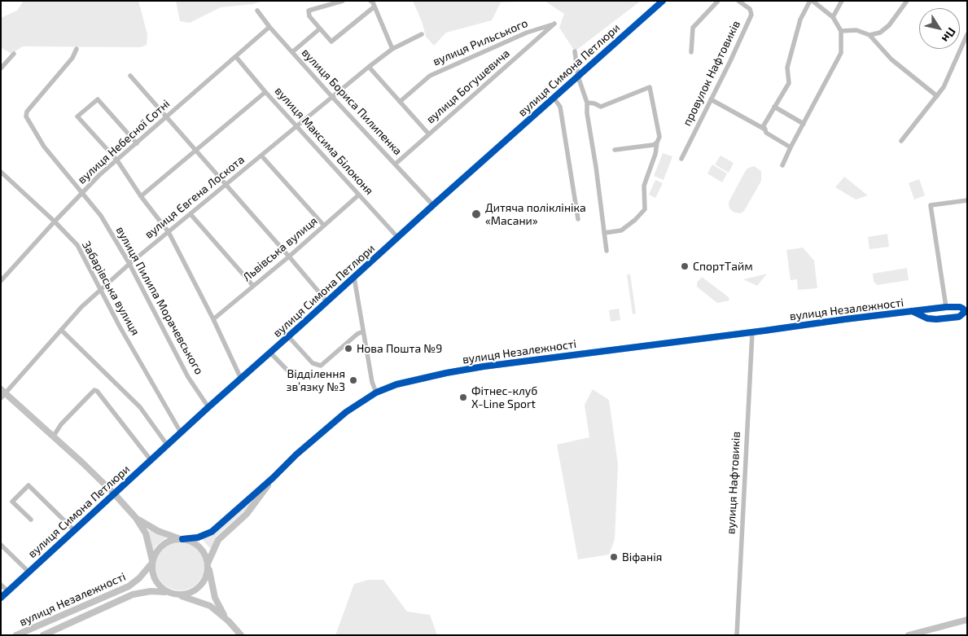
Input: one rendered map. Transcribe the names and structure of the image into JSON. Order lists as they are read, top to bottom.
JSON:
{
  "streets": {
    "street": [
      "вулиця Рильського",
      "вулиця Симона Петлюри",
      "провулок Нафтовиків",
      "вулиця Богушевича",
      "вулиця Бориса Пилипенка",
      "вулиця Максима Білоконя",
      "вулиця Небесної Сотні",
      "вулиця Євгена Лоскота",
      "Львівська вулиця",
      "Забарівська вулиця",
      "вулиця Пилипа Морачевського",
      "вулиця Незалежності",
      "вулиця Нафтовиків"
    ]
  },
  "crossings": [
    ["вулиця Рильського", "вулиця Богушевича"],
    ["вулиця Симона Петлюри", "вулиця Бориса Пилипенка"],
    ["вулиця Симона Петлюри", "вулиця Максима Білоконя"],
    ["вулиця Симона Петлюри", "Забарівська вулиця"],
    ["вулиця Симона Петлюри", "вулиця Пилипа Морачевського"],
    ["вулиця Богушевича", "вулиця Бориса Пилипенка"],
    ["вулиця Бориса Пилипенка", "вулиця Небесної Сотні"],
    ["вулиця Бориса Пилипенка", "вулиця Євгена Лоскота"],
    ["вулиця Максима Білоконя", "вулиця Небесної Сотні"],
    ["вулиця Максима Білоконя", "вулиця Євгена Лоскота"],
    ["вулиця Максима Білоконя", "Львівська вулиця"],
    ["вулиця Небесної Сотні", "Забарівська вулиця"],
    ["вулиця Небесної Сотні", "вулиця Пилипа Морачевського"],
    ["вулиця Євгена Лоскота", "Забарівська вулиця"],
    ["вулиця Євгена Лоскота", "вулиця Пилипа Морачевського"],
    ["вулиця Незалежності", "вулиця Нафтовиків"]
  ],
  "places": [
    "Дитяча поліклініка «Масани»",
    "СпортТайм",
    "Нова Пошта №9",
    "Відділення зв’язку №3",
    "Фітнес-клуб X-Line Sport",
    "Віфанія"
  ],
  "north": "bottom right"
}
